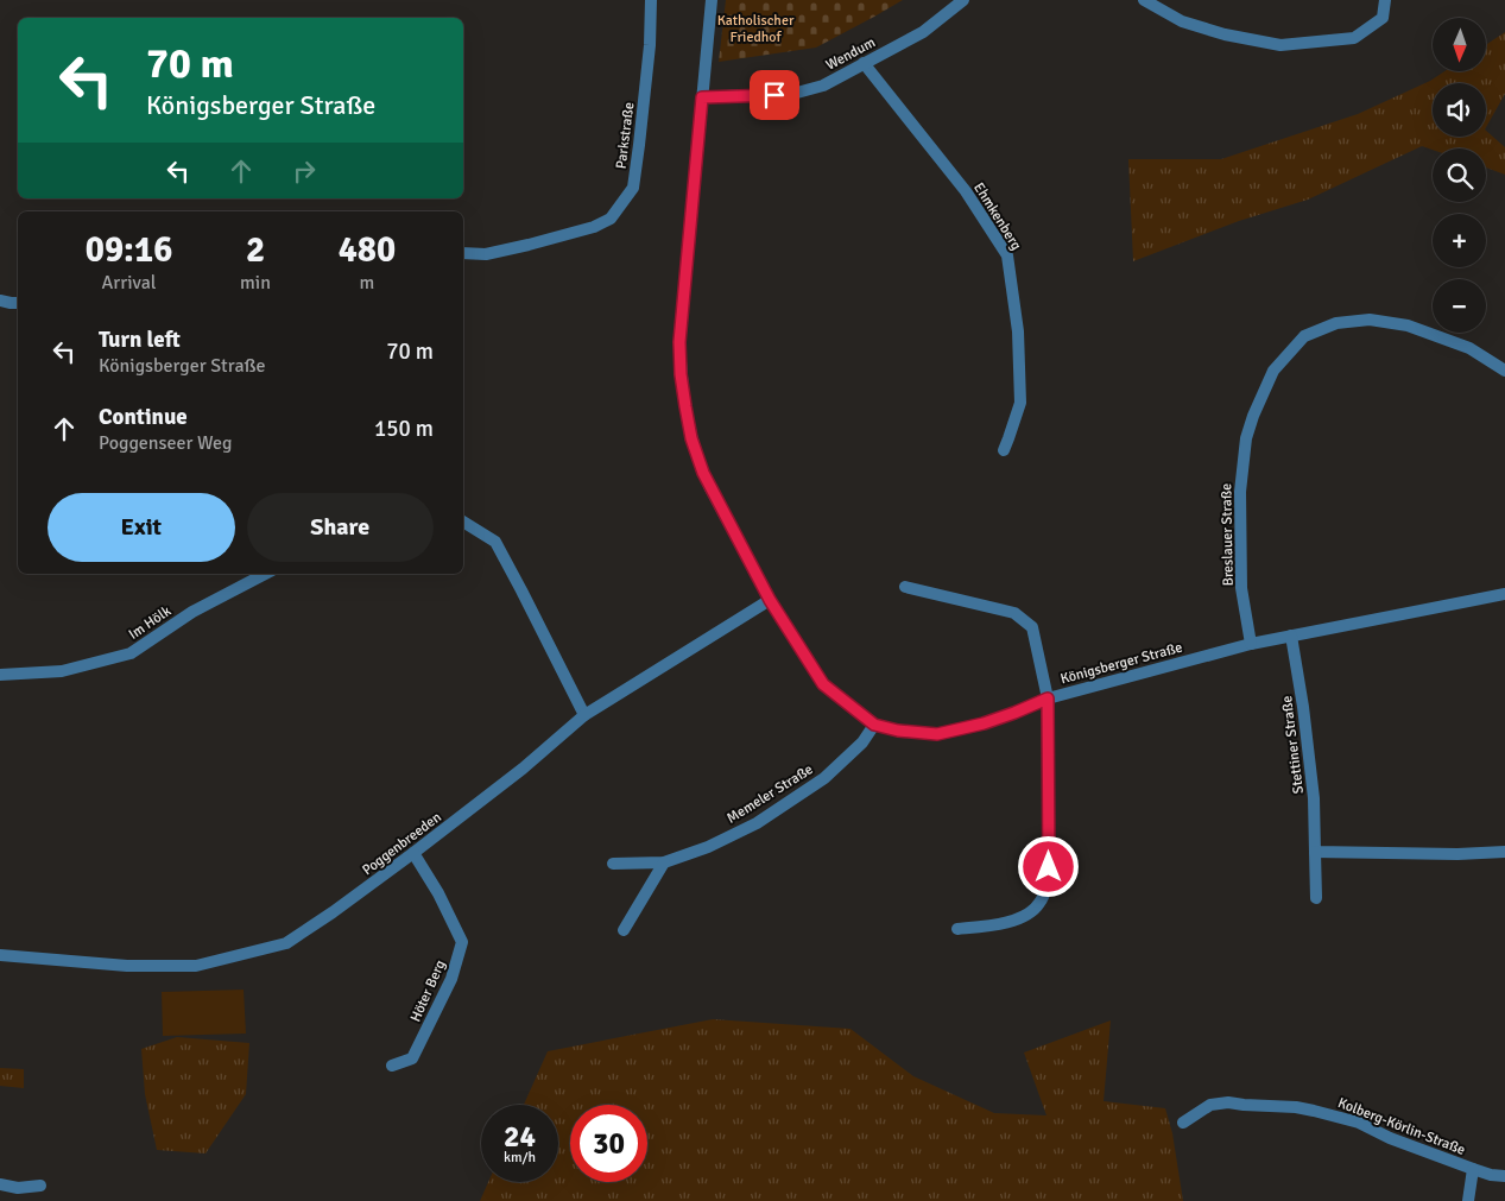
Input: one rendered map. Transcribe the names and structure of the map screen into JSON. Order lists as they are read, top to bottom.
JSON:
{
  "streets": {
    "street": [
      "Wendum",
      "Parkstraße",
      "Ehmkenberg",
      "Breslauer Straße",
      "Im Hölk",
      "Königsberger Straße",
      "Stettiner Straße",
      "Memeler Straße",
      "Poggenbreeden",
      "Höter Berg",
      "Kolberg-Körlin-Straße"
    ]
  },
  "crossings": [
    ["Wendum", "Ehmkenberg"],
    ["Wendum", "Königsberger Straße"],
    ["Breslauer Straße", "Königsberger Straße"],
    ["Königsberger Straße", "Stettiner Straße"],
    ["Königsberger Straße", "Memeler Straße"],
    ["Königsberger Straße", "Poggenbreeden"],
    ["Poggenbreeden", "Höter Berg"]
  ],
  "parks": ["Katholischer Friedhof"],
  "north": "bottom",
  "page": {
    "map_buttons": ["+", "−"],
    "turn": ["70 m", "Königsberger Straße"],
    "eta": [
      "09:16",
      "Arrival",
      "2",
      "min",
      "480",
      "m"
    ],
    "list": [
      {
        "name": "Turn left",
        "note": "Königsberger Straße",
        "value": "70 m"
      },
      {
        "name": "Continue",
        "note": "Poggenseer Weg",
        "value": "150 m"
      }
    ],
    "buttons": ["Exit", "Share"],
    "speed": "24 km/h",
    "limit": "30"
  }
}
